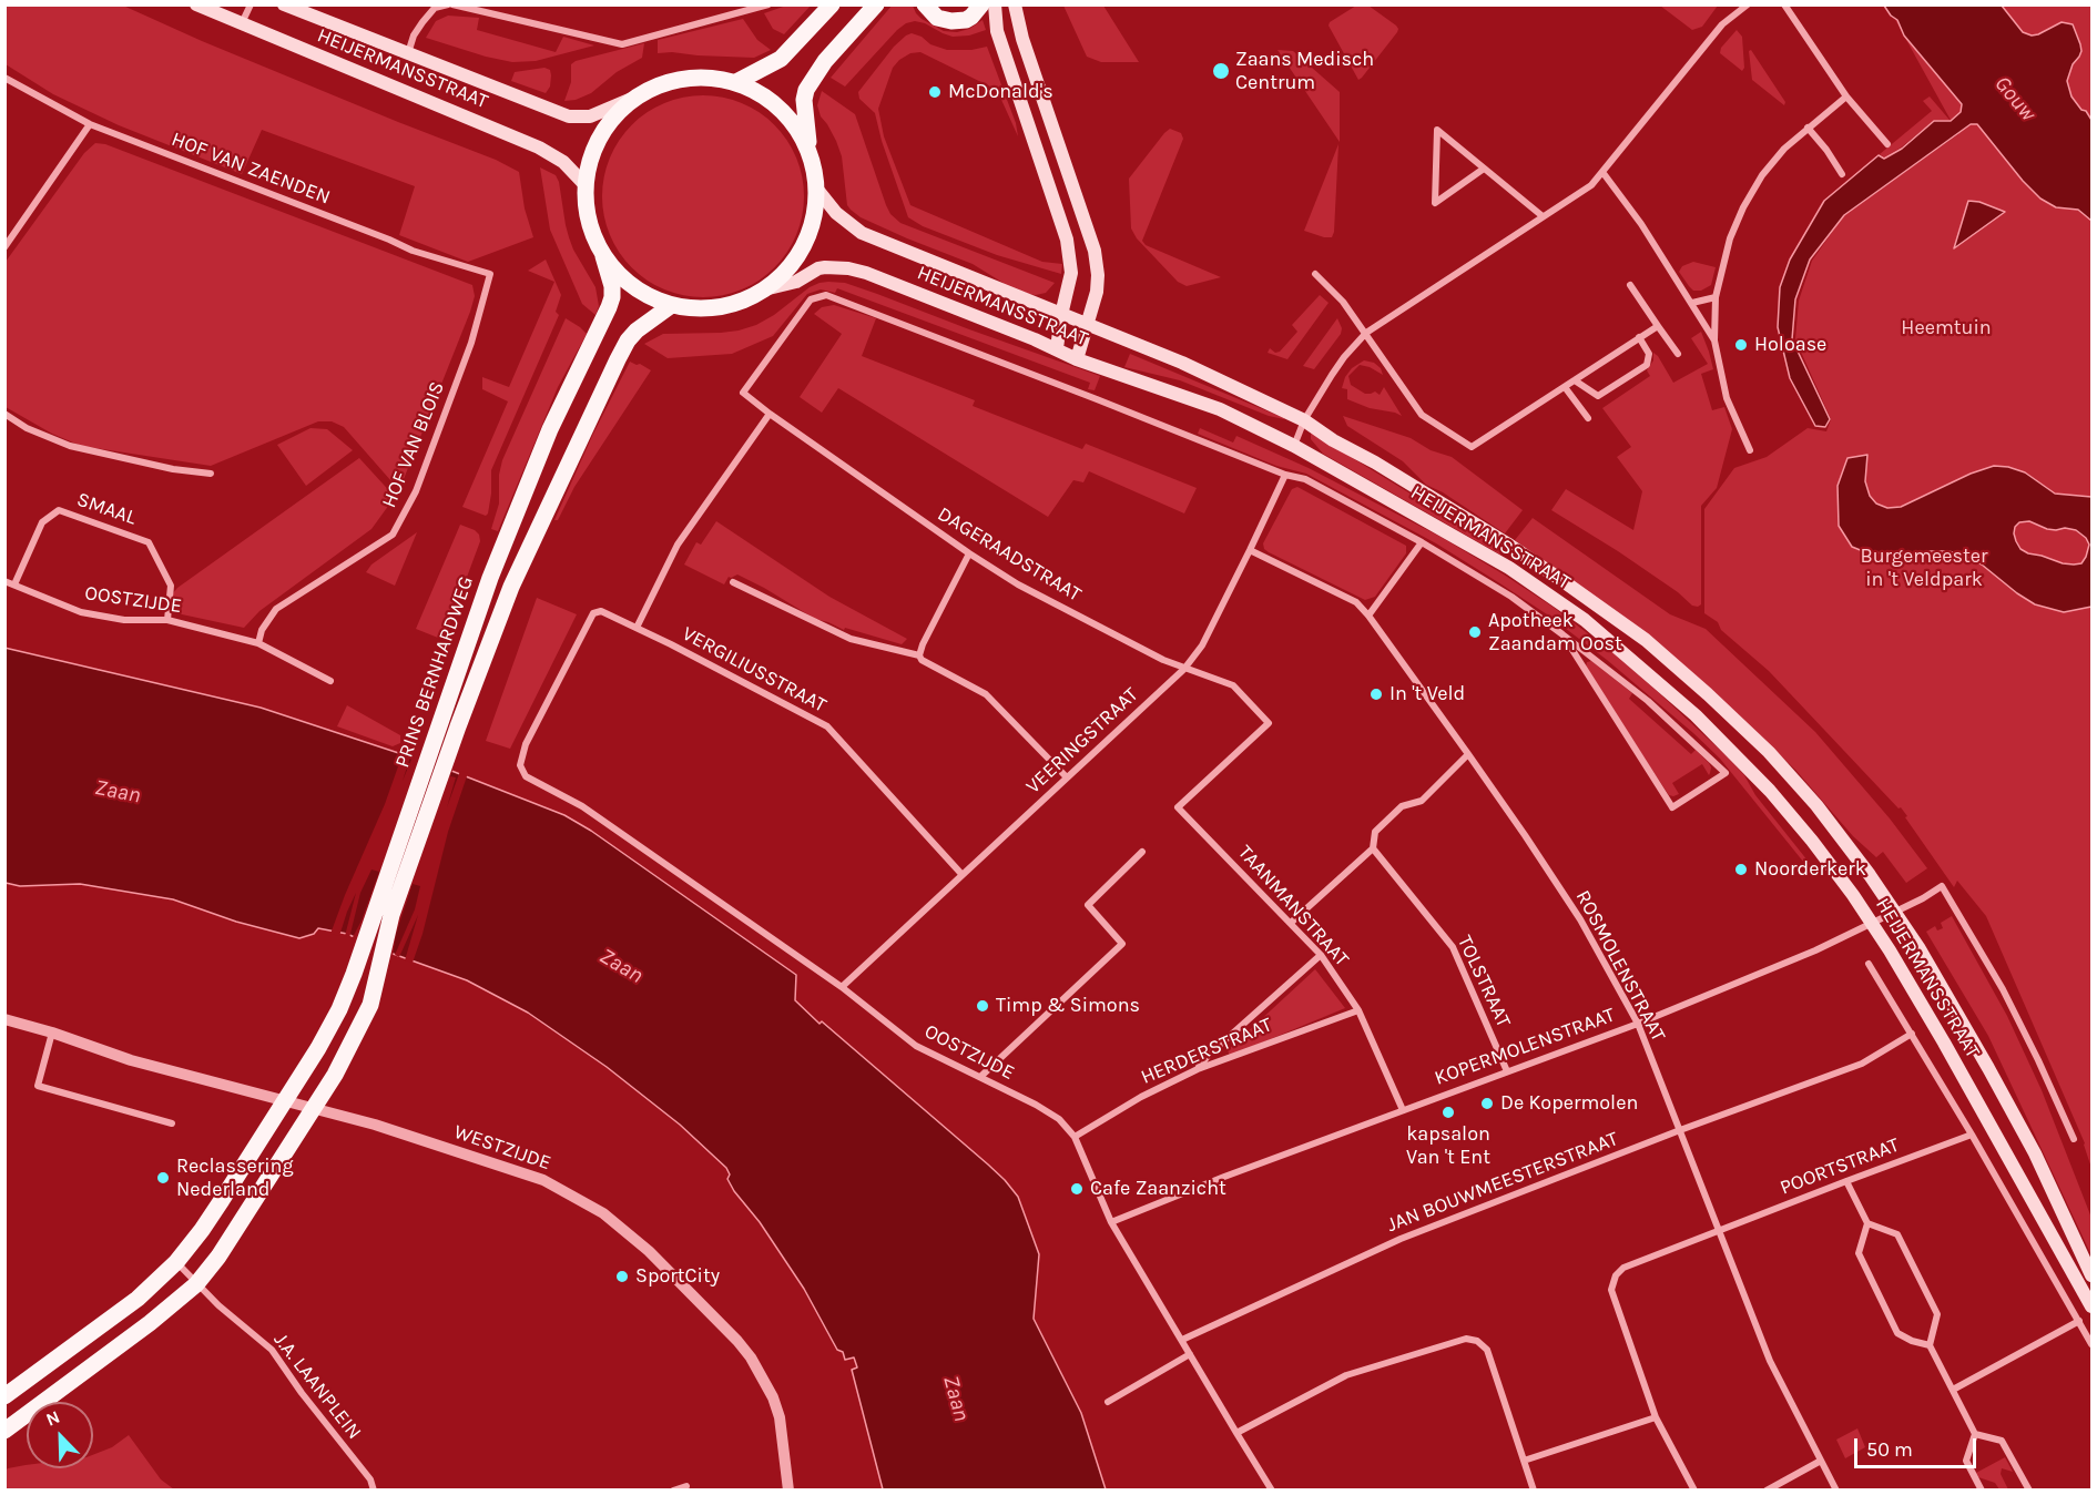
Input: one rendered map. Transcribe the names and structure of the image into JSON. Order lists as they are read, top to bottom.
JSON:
{
  "streets": {
    "main road": ["HEIJERMANSSTRAAT", "PRINS BERNHARDWEG"],
    "street": [
      "HOF VAN ZAENDEN",
      "HOF VAN BLOIS",
      "SMAAL",
      "DAGERAADSTRAAT",
      "OOSTZIJDE",
      "VERGILIUSSTRAAT",
      "VEERINGSTRAAT",
      "TAANMANSTRAAT",
      "ROSMOLENSTRAAT",
      "TOLSTRAAT",
      "KOPERMOLENSTRAAT",
      "HERDERSTRAAT",
      "WESTZIJDE",
      "POORTSTRAAT",
      "JAN BOUWMEESTERSTRAAT",
      "J.A. LAANPLEIN"
    ]
  },
  "crossings": [
    ["HEIJERMANSSTRAAT", "PRINS BERNHARDWEG"],
    ["HEIJERMANSSTRAAT", "ROSMOLENSTRAAT"],
    ["HEIJERMANSSTRAAT", "KOPERMOLENSTRAAT"],
    ["HEIJERMANSSTRAAT", "POORTSTRAAT"],
    ["HEIJERMANSSTRAAT", "JAN BOUWMEESTERSTRAAT"],
    ["HOF VAN ZAENDEN", "HOF VAN BLOIS"],
    ["HOF VAN BLOIS", "OOSTZIJDE"],
    ["SMAAL", "OOSTZIJDE"],
    ["DAGERAADSTRAAT", "VEERINGSTRAAT"],
    ["DAGERAADSTRAAT", "TAANMANSTRAAT"],
    ["OOSTZIJDE", "VERGILIUSSTRAAT"],
    ["OOSTZIJDE", "VEERINGSTRAAT"],
    ["OOSTZIJDE", "KOPERMOLENSTRAAT"],
    ["OOSTZIJDE", "HERDERSTRAAT"],
    ["OOSTZIJDE", "JAN BOUWMEESTERSTRAAT"],
    ["VERGILIUSSTRAAT", "VEERINGSTRAAT"],
    ["PRINS BERNHARDWEG", "WESTZIJDE"],
    ["PRINS BERNHARDWEG", "J.A. LAANPLEIN"],
    ["VEERINGSTRAAT", "ROSMOLENSTRAAT"],
    ["TAANMANSTRAAT", "KOPERMOLENSTRAAT"],
    ["TAANMANSTRAAT", "HERDERSTRAAT"],
    ["ROSMOLENSTRAAT", "KOPERMOLENSTRAAT"],
    ["ROSMOLENSTRAAT", "POORTSTRAAT"],
    ["ROSMOLENSTRAAT", "JAN BOUWMEESTERSTRAAT"],
    ["TOLSTRAAT", "KOPERMOLENSTRAAT"]
  ],
  "water": ["Gouw", "Zaan"],
  "parks": ["Heemtuin", "Burgemeester in 't Veldpark"],
  "places": [
    "Zaans Medisch Centrum",
    "McDonald's",
    "Holoase",
    "Apotheek Zaandam Oost",
    "In 't Veld",
    "Noorderkerk",
    "Timp & Simons",
    "De Kopermolen",
    "kapsalon Van 't Ent",
    "Reclassering Nederland",
    "Cafe Zaanzicht",
    "SportCity"
  ],
  "scale_bar": "50 m",
  "north": "top left"
}
